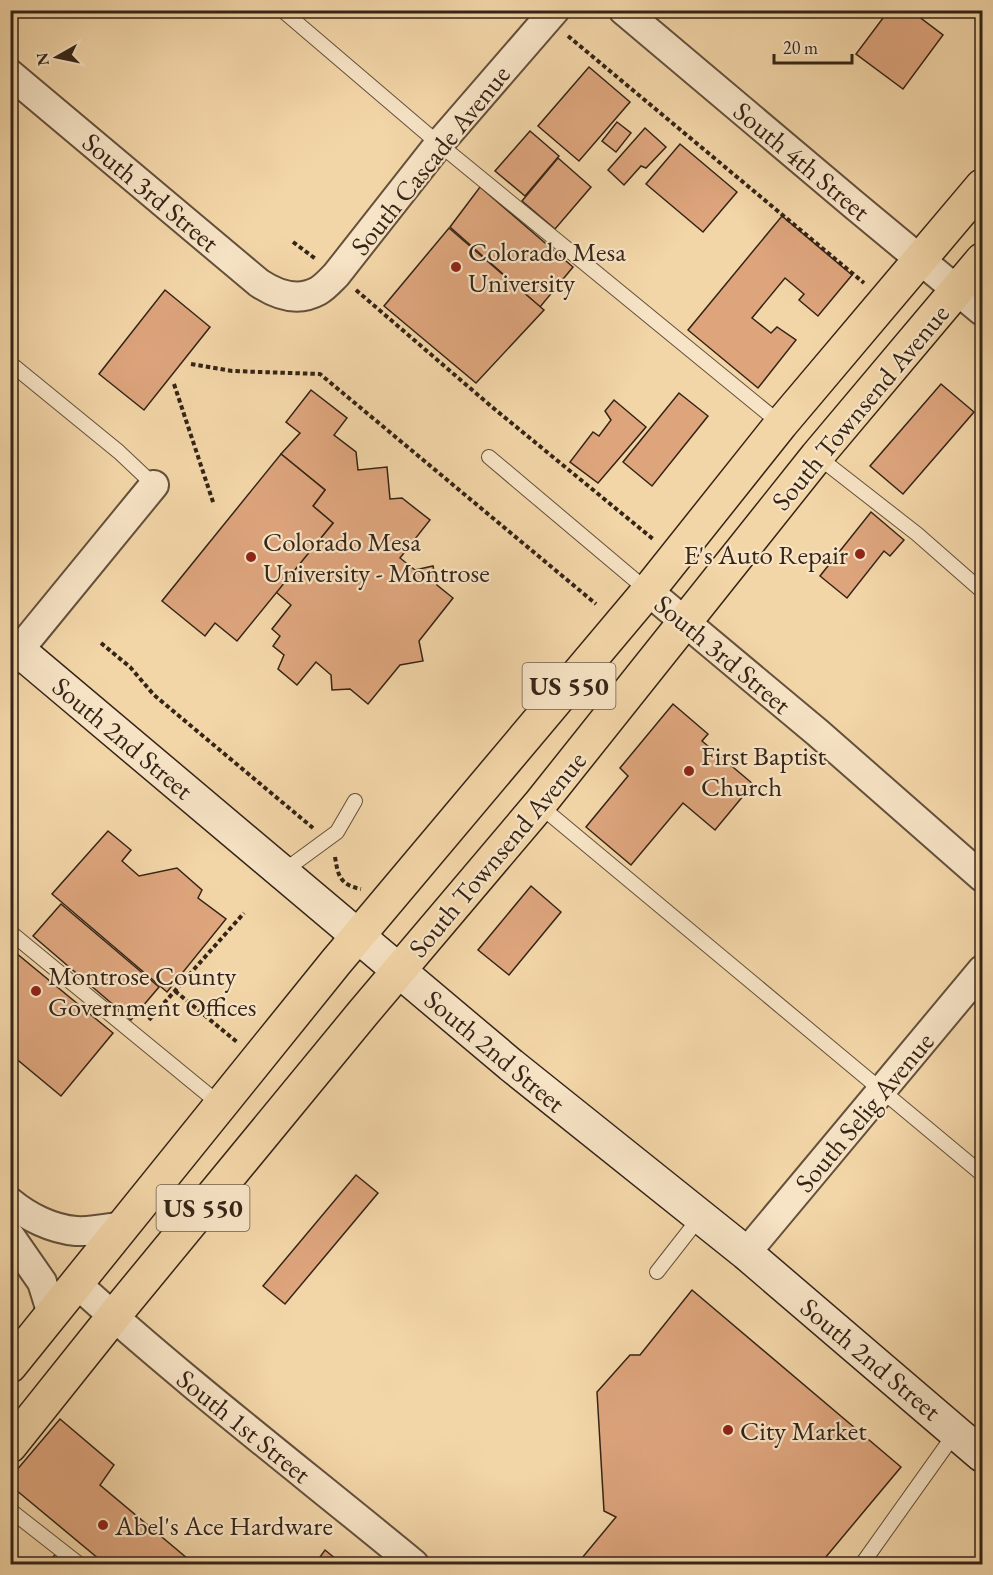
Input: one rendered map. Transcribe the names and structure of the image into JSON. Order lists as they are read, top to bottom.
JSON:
{
  "streets": {
    "highway": ["South Townsend Avenue", "US 550"],
    "street": [
      "South Cascade Avenue",
      "South 4th Street",
      "South 3rd Street",
      "South 2nd Street",
      "South Selig Avenue",
      "South 1st Street"
    ]
  },
  "crossings": [
    ["South Cascade Avenue", "South 3rd Street"],
    ["South 4th Street", "South Townsend Avenue"],
    ["South 3rd Street", "South Townsend Avenue"],
    ["South Townsend Avenue", "South 2nd Street"],
    ["South Townsend Avenue", "South 1st Street"],
    ["South 2nd Street", "South Selig Avenue"]
  ],
  "places": [
    "Colorado Mesa University",
    "E's Auto Repair",
    "Colorado Mesa University - Montrose",
    "First Baptist Church",
    "Montrose County Government Offices",
    "City Market",
    "Abel's Ace Hardware"
  ],
  "scale_bar": "20 m",
  "north": "left"
}
